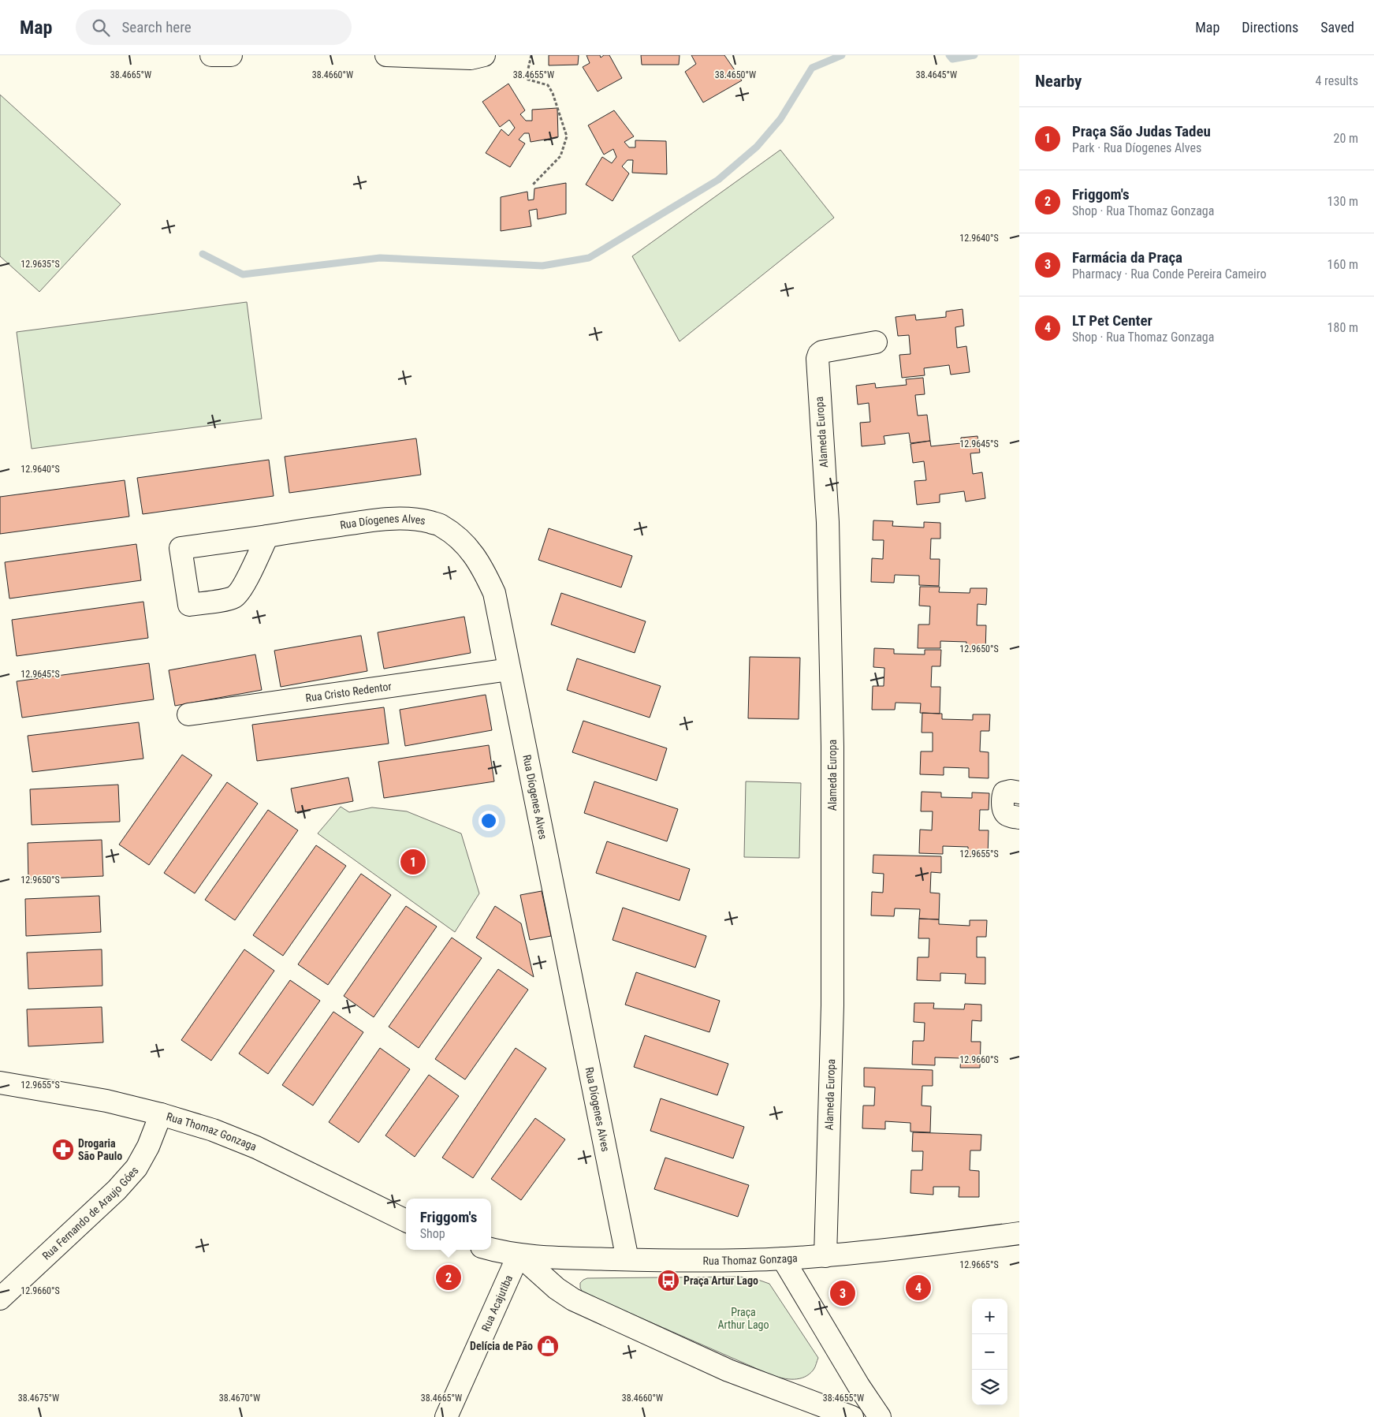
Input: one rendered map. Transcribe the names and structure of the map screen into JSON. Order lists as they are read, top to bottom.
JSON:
{
  "streets": {
    "street": [
      "Alameda Europa",
      "Rua Díogenes Alves",
      "Rua Cristo Redentor",
      "Rua Thomaz Gonzaga",
      "Rua Fernando de Araujo Góes",
      "Rua Acajutiba"
    ]
  },
  "crossings": [
    ["Alameda Europa", "Rua Thomaz Gonzaga"],
    ["Rua Díogenes Alves", "Rua Cristo Redentor"],
    ["Rua Díogenes Alves", "Rua Thomaz Gonzaga"],
    ["Rua Thomaz Gonzaga", "Rua Fernando de Araujo Góes"],
    ["Rua Thomaz Gonzaga", "Rua Acajutiba"]
  ],
  "parks": ["Praça Arthur Lago"],
  "places": {
    "pharmacy": ["Drogaria São Paulo"],
    "bus stop": ["Praça Artur Lago"],
    "shop": ["Delícia de Pão"]
  },
  "page": {
    "header": "Map",
    "search": "Search here",
    "nav": ["Map", "Directions", "Saved"],
    "heading": ["Nearby", "4 results"],
    "list": [
      {
        "mark": "1",
        "name": "Praça São Judas Tadeu",
        "note": "Park · Rua Díogenes Alves",
        "value": "20 m"
      },
      {
        "mark": "2",
        "name": "Friggom's",
        "note": "Shop · Rua Thomaz Gonzaga",
        "value": "130 m"
      },
      {
        "mark": "3",
        "name": "Farmácia da Praça",
        "note": "Pharmacy · Rua Conde Pereira Cameiro",
        "value": "160 m"
      },
      {
        "mark": "4",
        "name": "LT Pet Center",
        "note": "Shop · Rua Thomaz Gonzaga",
        "value": "180 m"
      }
    ],
    "pins": [
      "1",
      "2",
      "4",
      "3"
    ],
    "popup": ["Friggom's", "Shop"],
    "map_buttons": ["+", "−"]
  },
  "coordinates": [
    "38.4665°W",
    "38.4660°W",
    "38.4655°W",
    "38.4650°W",
    "38.4645°W",
    "12.9640°S",
    "12.9635°S",
    "12.9645°S",
    "12.9650°S",
    "12.9655°S",
    "12.9660°S",
    "12.9665°S",
    "38.4675°W",
    "38.4670°W"
  ]
}
